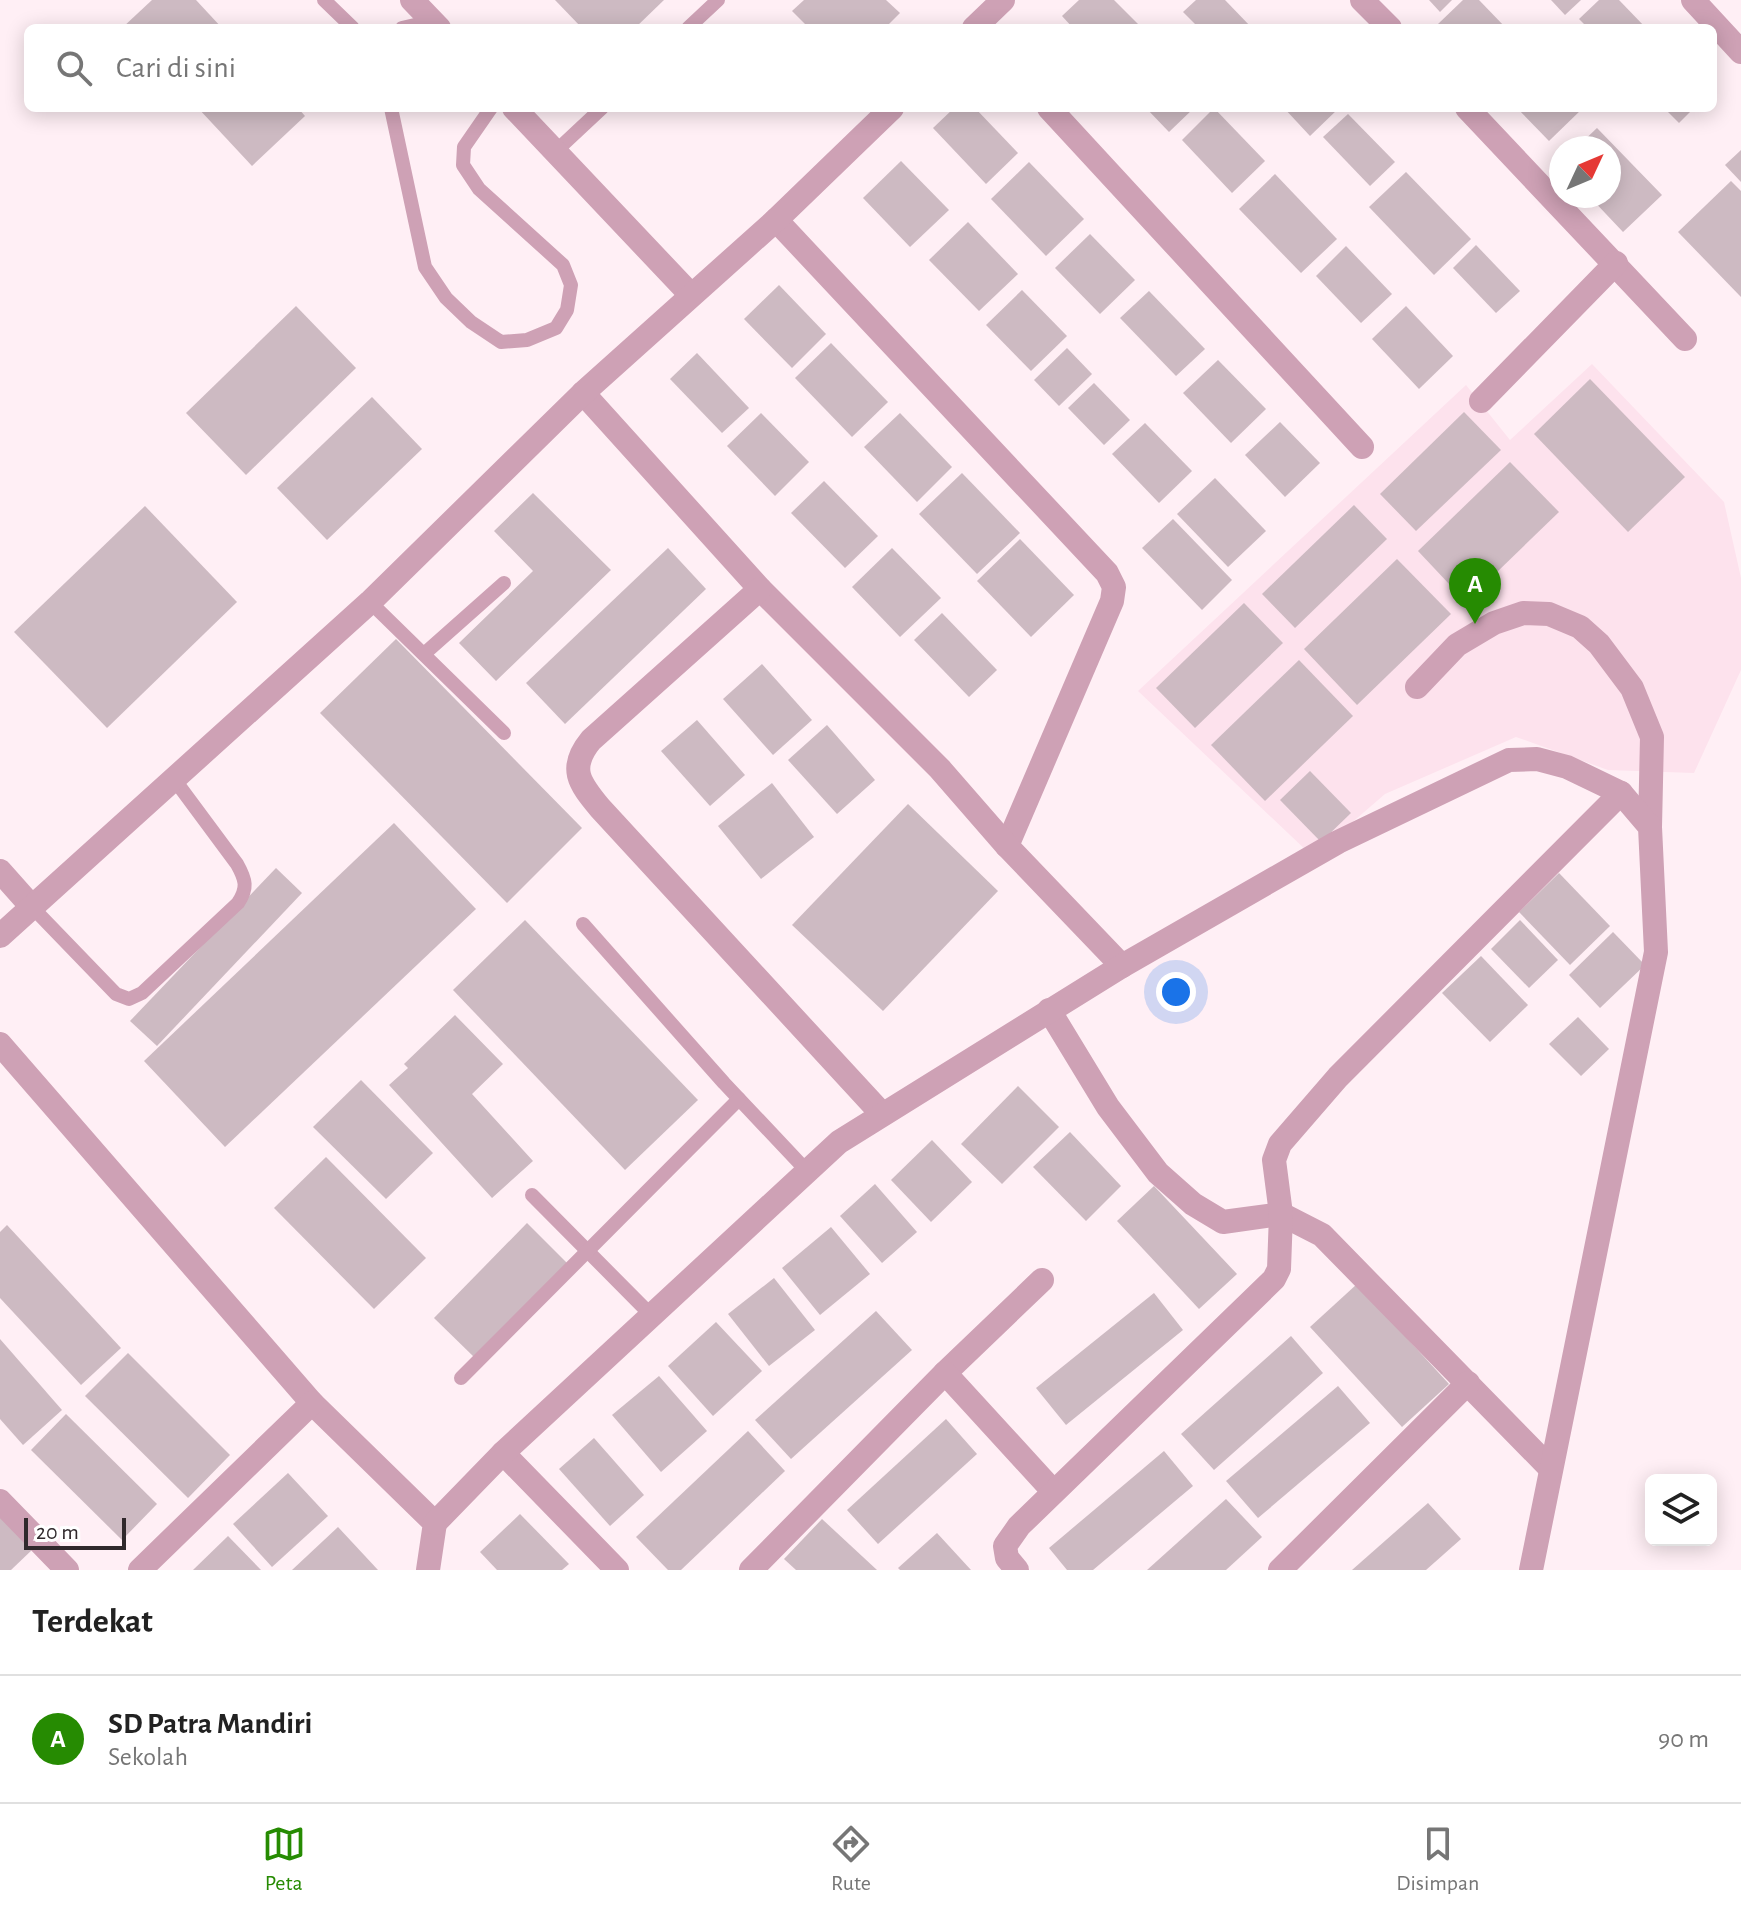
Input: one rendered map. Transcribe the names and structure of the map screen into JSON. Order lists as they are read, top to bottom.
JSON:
{
  "scale_bar": "20 m",
  "north": "top right",
  "page": {
    "search": "Cari di sini",
    "pins": "A",
    "scale": "20 m",
    "heading": "Terdekat",
    "list": [
      {
        "mark": "A",
        "name": "SD Patra Mandiri",
        "note": "Sekolah",
        "value": "90 m"
      }
    ],
    "nav": ["Peta", "Rute", "Disimpan"]
  }
}
